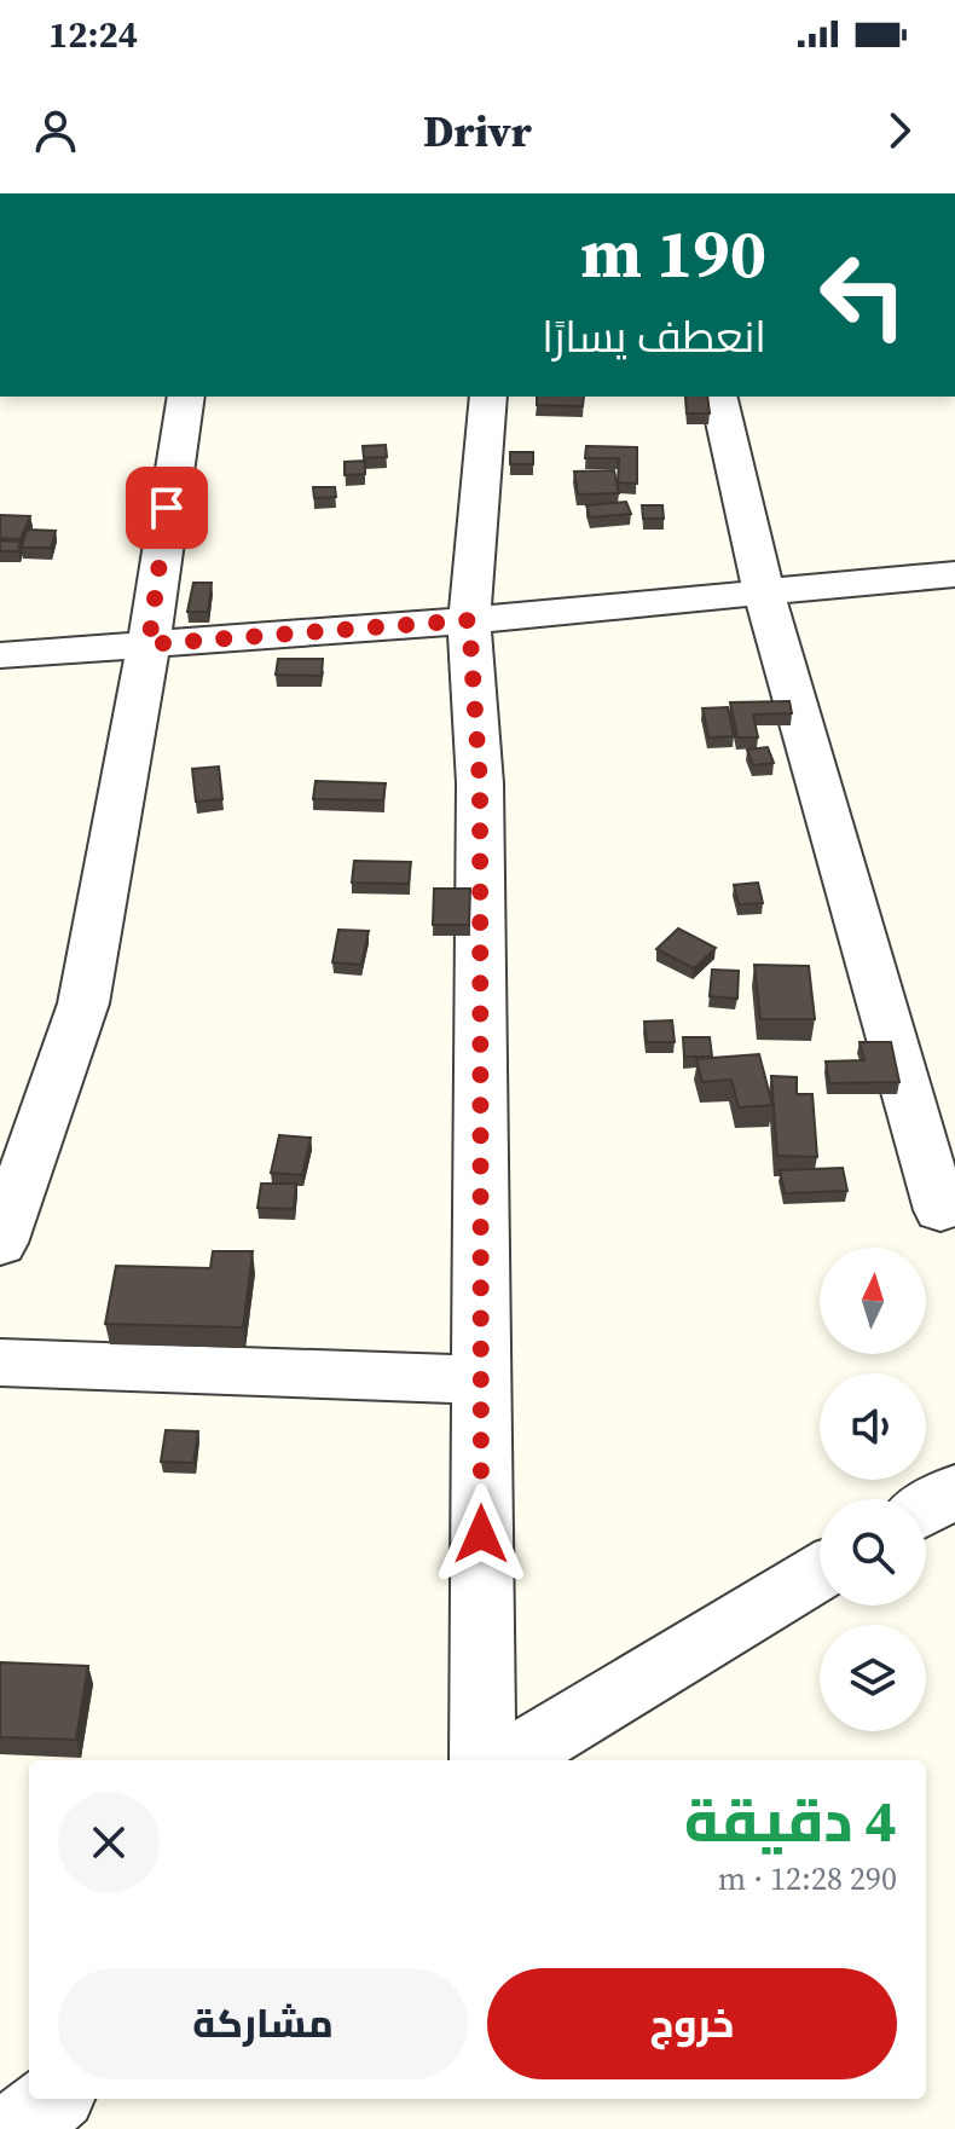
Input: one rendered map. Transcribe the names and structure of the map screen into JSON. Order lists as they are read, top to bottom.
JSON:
{
  "north": "top",
  "page": {
    "status": "12:24",
    "header": "Drivr",
    "turn": ["190 m", "انعطف يسارًا"],
    "heading": ["4 دقيقة", "290 m · 12:28"],
    "buttons": ["خروج", "مشاركة"]
  }
}
